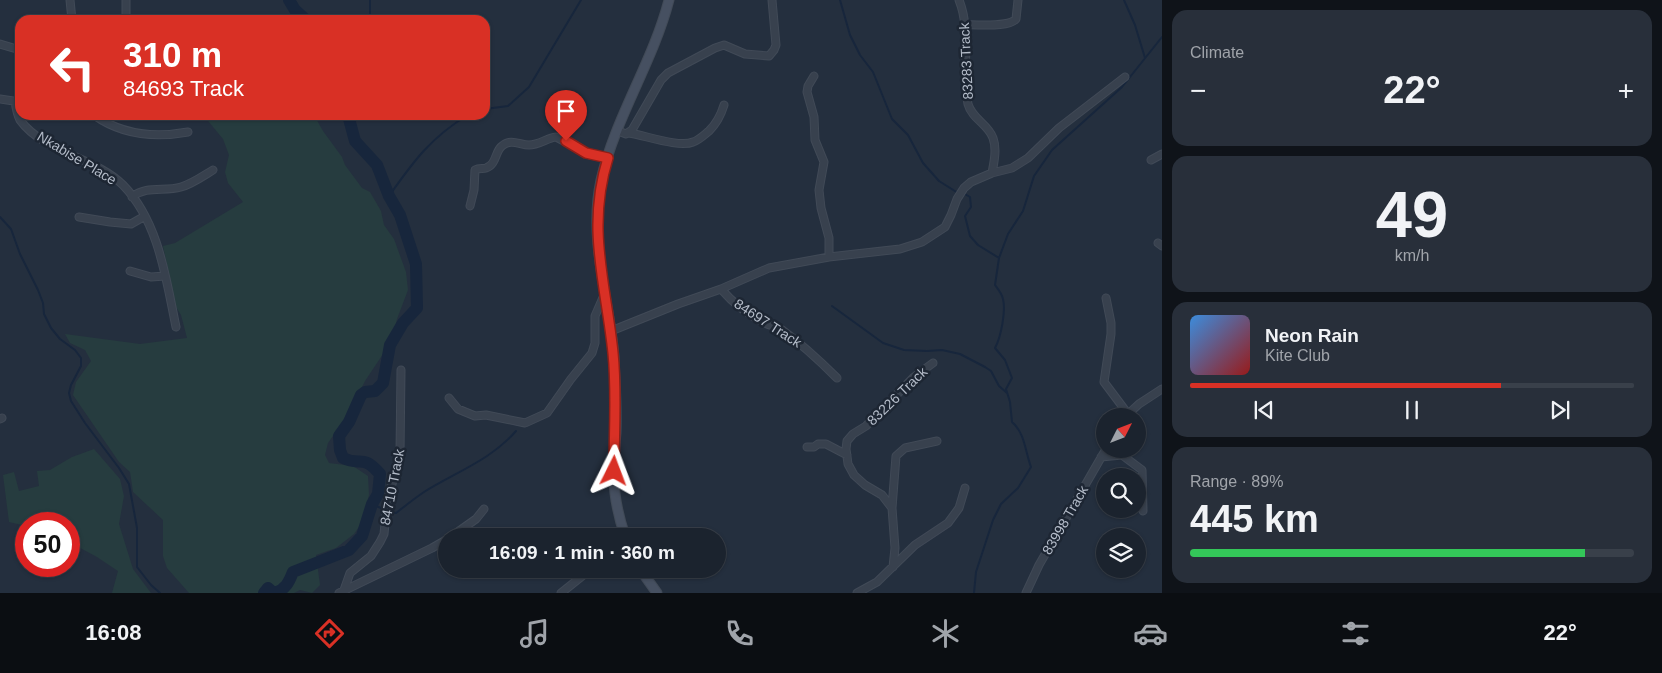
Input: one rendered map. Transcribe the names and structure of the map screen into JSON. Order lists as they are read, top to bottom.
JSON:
{
  "streets": {
    "street": [
      "83283 Track",
      "Nkabise Place",
      "84697 Track",
      "83226 Track",
      "84710 Track",
      "83998 Track"
    ]
  },
  "north": "top right",
  "page": {
    "tile": [
      "Climate",
      ["49", "km/h"],
      ["Range · 89%", "445 km"]
    ],
    "turn": ["310 m", "84693 Track"],
    "heat": ["−", "22°", "+"],
    "song": ["Neon Rain", "Kite Club"],
    "limit": "50",
    "trip": "16:09 · 1 min · 360 m",
    "tabs": ["16:08", "22°"]
  }
}
